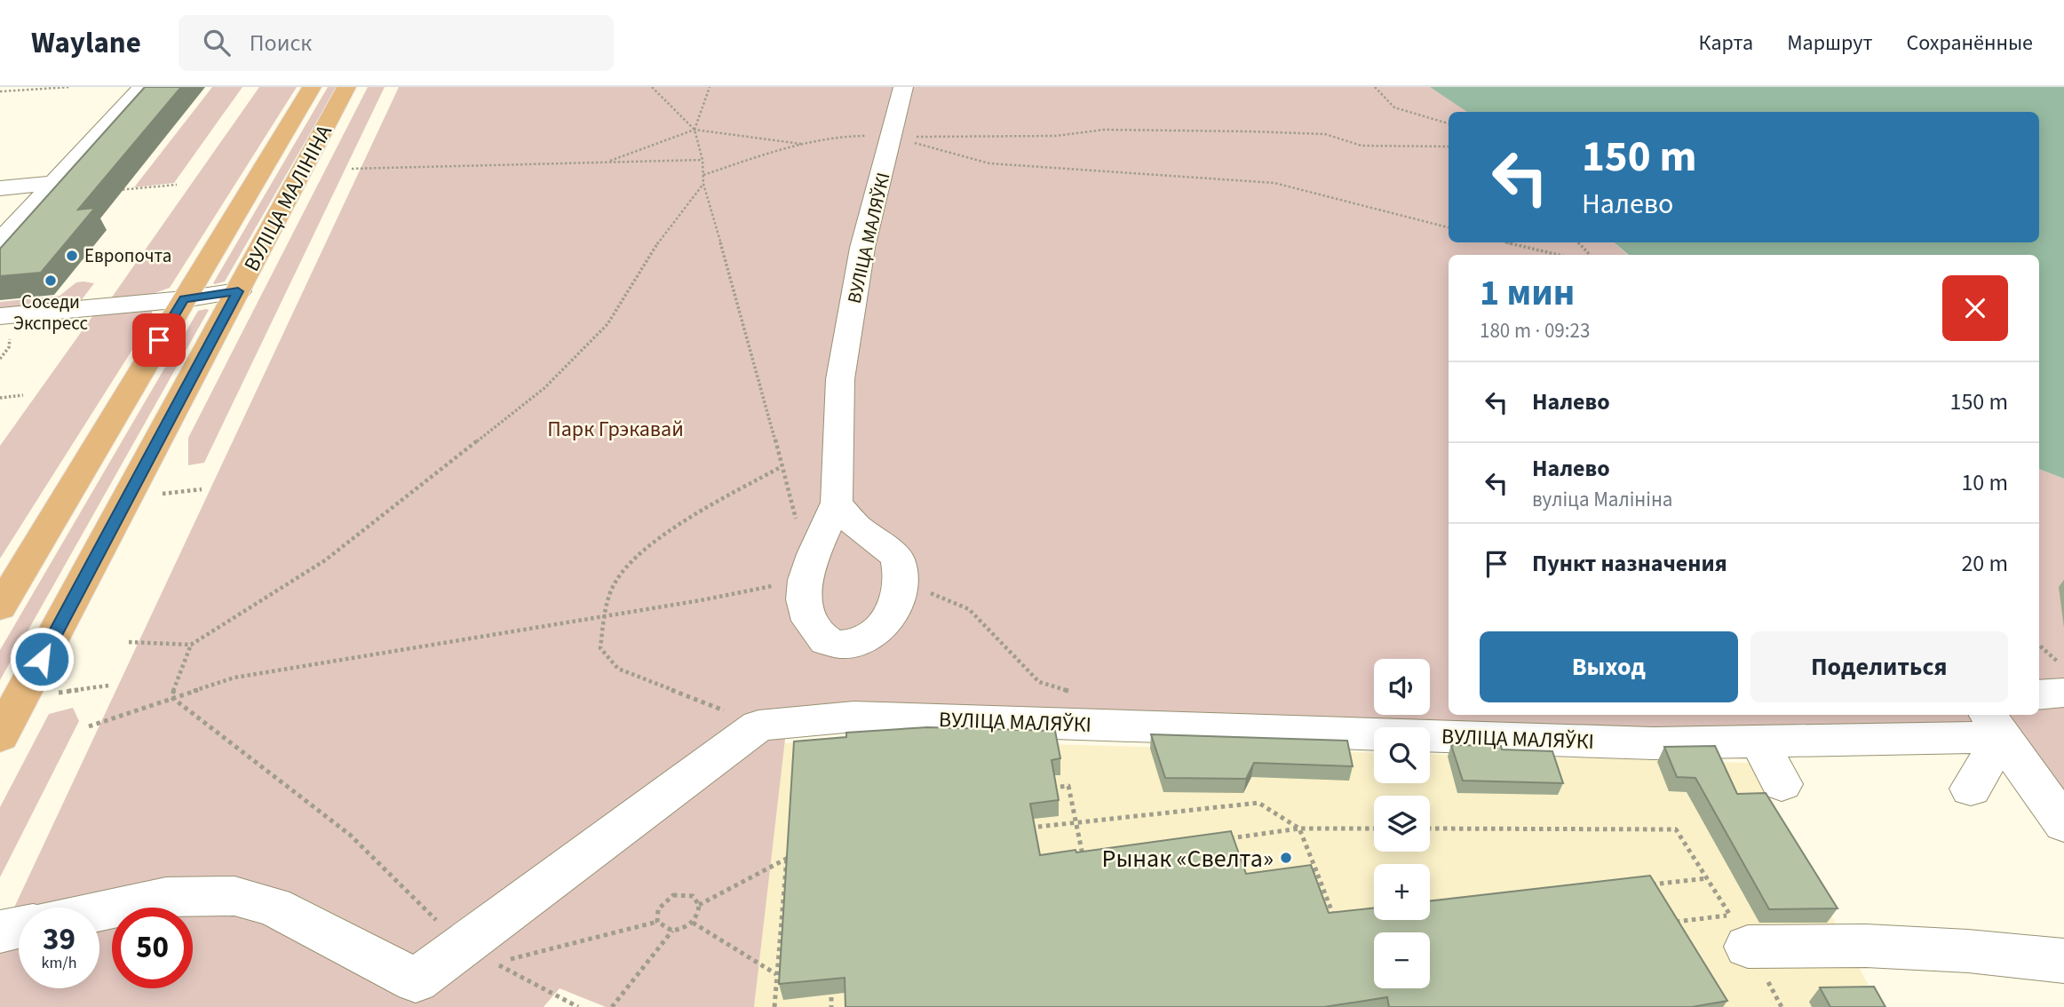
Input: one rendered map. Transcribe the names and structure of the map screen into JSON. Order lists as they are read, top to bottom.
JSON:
{
  "streets": {
    "main road": ["ВУЛІЦА МАЛІНІНА"],
    "street": ["ВУЛІЦА МАЛЯЎКІ"]
  },
  "parks": ["Парк Грэкавай"],
  "places": ["Европочта", "Соседи Экспресс", "Рынак «Свелта»"],
  "page": {
    "header": "Waylane",
    "search": "Поиск",
    "nav": ["Карта", "Маршрут", "Сохранённые"],
    "turn": ["150 m", "Налево"],
    "heading": ["1 мин", "180 m · 09:23"],
    "list": [
      {
        "name": "Налево",
        "value": "150 m"
      },
      {
        "name": "Налево",
        "note": "вуліца Малініна",
        "value": "10 m"
      },
      {
        "name": "Пункт назначения",
        "value": "20 m"
      }
    ],
    "buttons": ["Выход", "Поделиться"],
    "map_buttons": ["+", "−"],
    "speed": "39 km/h",
    "limit": "50"
  }
}
